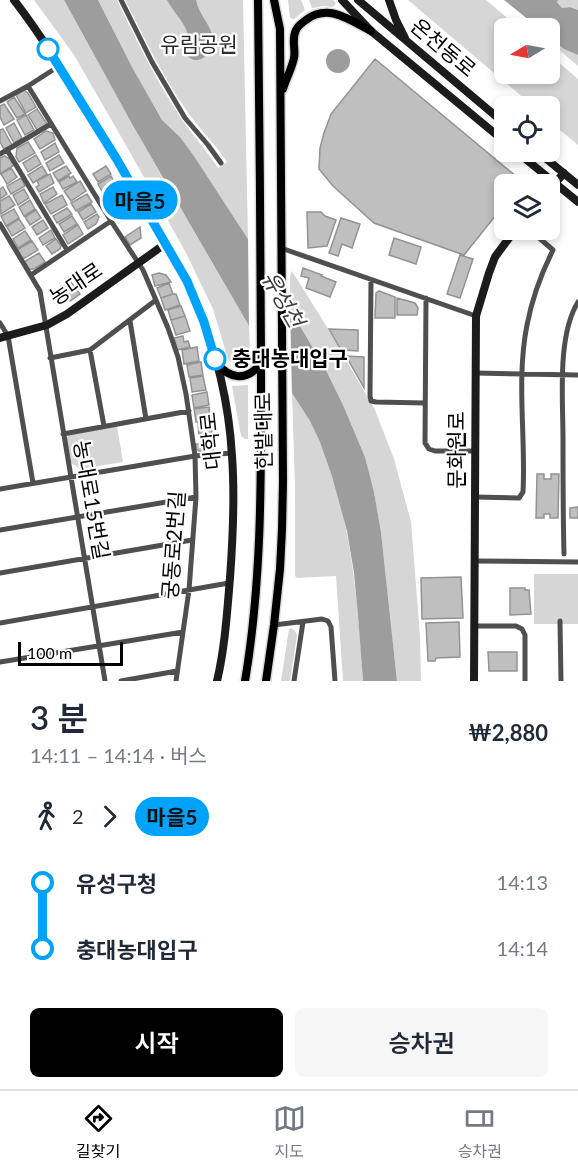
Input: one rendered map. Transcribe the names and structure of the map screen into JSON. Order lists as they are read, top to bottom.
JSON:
{
  "streets": {
    "main road": [
      "온천동로",
      "농대로",
      "한밭대로",
      "대학로",
      "문화원로"
    ],
    "street": ["농대로15번길", "궁동로2번길"]
  },
  "crossings": [
    ["농대로", "대학로"],
    ["농대로", "농대로15번길"],
    ["농대로", "궁동로2번길"]
  ],
  "water": ["유성천"],
  "parks": ["유림공원"],
  "places": ["충대농대입구"],
  "lines": ["bus line 마을5"],
  "scale_bar": "100 m",
  "north": "left",
  "page": {
    "on_map": "마을5",
    "scale": "100 m",
    "heading": ["3 분", "14:11 – 14:14 · 버스", "₩2,880"],
    "legs": ["2", "마을5"],
    "list": [
      {
        "name": "유성구청",
        "value": "14:13"
      },
      {
        "name": "충대농대입구",
        "value": "14:14"
      }
    ],
    "buttons": ["시작", "승차권"],
    "tabs": ["길찾기", "지도", "승차권"]
  }
}
